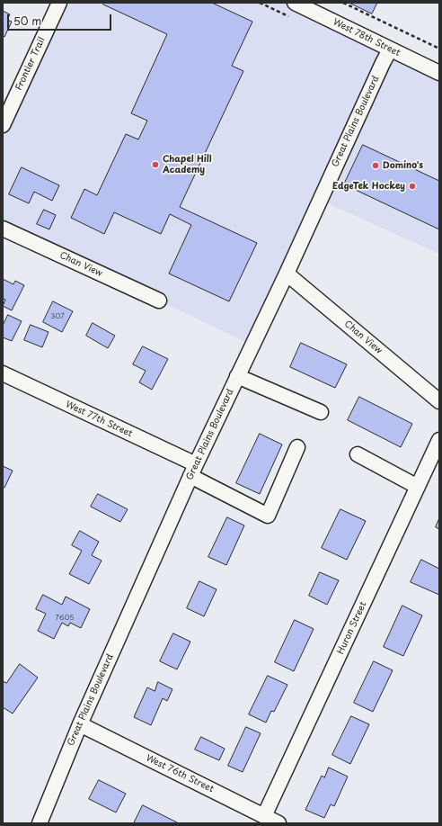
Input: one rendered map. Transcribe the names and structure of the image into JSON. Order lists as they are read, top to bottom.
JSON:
{
  "streets": {
    "street": [
      "West 78th Street",
      "Frontier Trail",
      "Great Plains Boulevard",
      "Chan View",
      "West 77th Street",
      "Huron Street",
      "West 76th Street"
    ]
  },
  "crossings": [
    ["West 78th Street", "Great Plains Boulevard"],
    ["Great Plains Boulevard", "Chan View"],
    ["Great Plains Boulevard", "West 77th Street"],
    ["Great Plains Boulevard", "West 76th Street"],
    ["Huron Street", "West 76th Street"]
  ],
  "places": ["Chapel Hill Academy", "Domino's", "EdgeTek Hockey"],
  "house_numbers": ["307", "7605"],
  "scale_bar": "50 m"
}
